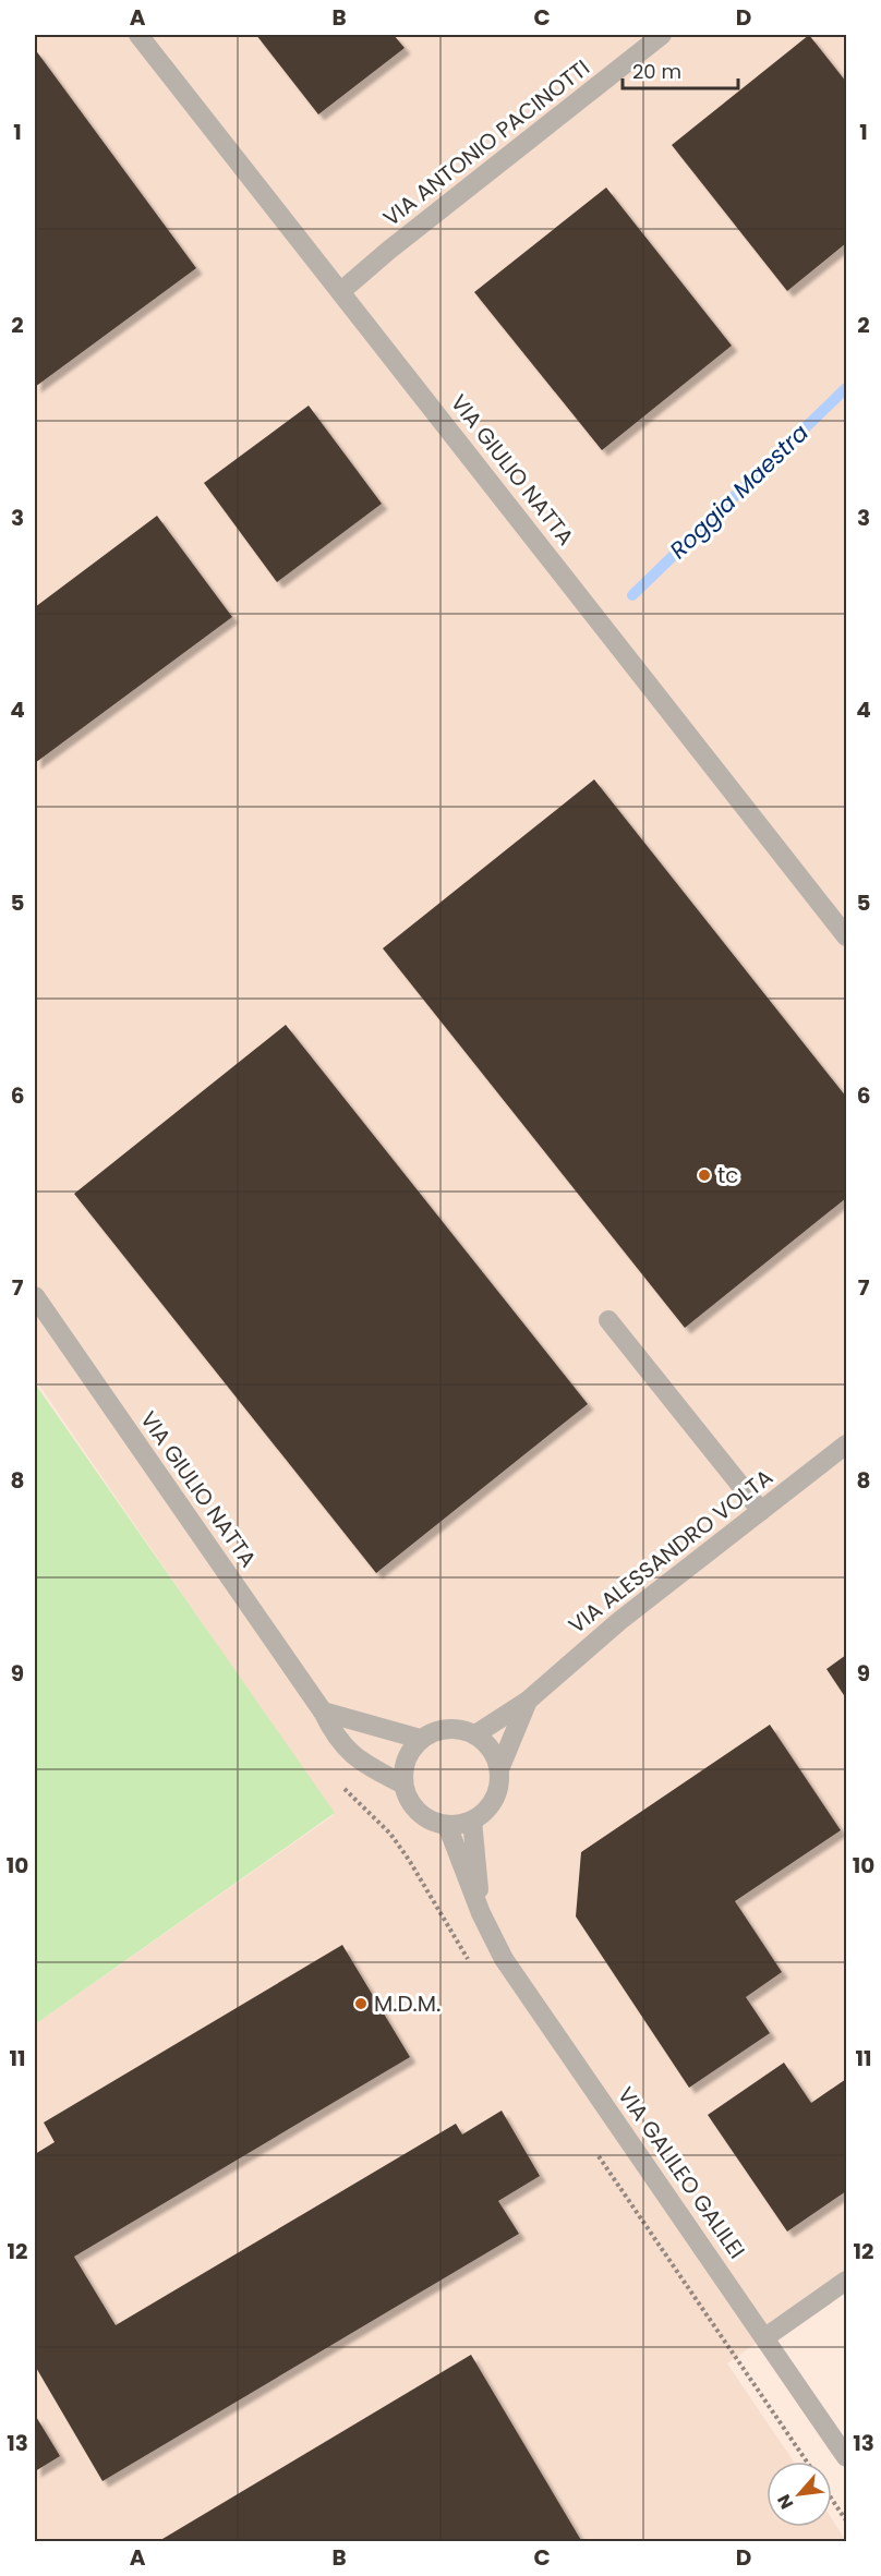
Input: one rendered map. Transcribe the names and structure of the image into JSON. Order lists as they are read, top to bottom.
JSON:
{
  "streets": {
    "street": [
      "VIA ANTONIO PACINOTTI",
      "VIA GIULIO NATTA",
      "VIA ALESSANDRO VOLTA",
      "VIA GALILEO GALILEI"
    ]
  },
  "crossings": [
    ["VIA ANTONIO PACINOTTI", "VIA GIULIO NATTA"],
    ["VIA GIULIO NATTA", "VIA GALILEO GALILEI"]
  ],
  "water": ["Roggia Maestra"],
  "places": ["tc", "M.D.M."],
  "scale_bar": "20 m",
  "north": "bottom left",
  "grid": {
    "columns": [
      "A",
      "B",
      "C",
      "D"
    ],
    "rows": [
      "1",
      "2",
      "3",
      "4",
      "5",
      "6",
      "7",
      "8",
      "9",
      "10",
      "11",
      "12",
      "13"
    ]
  }
}
